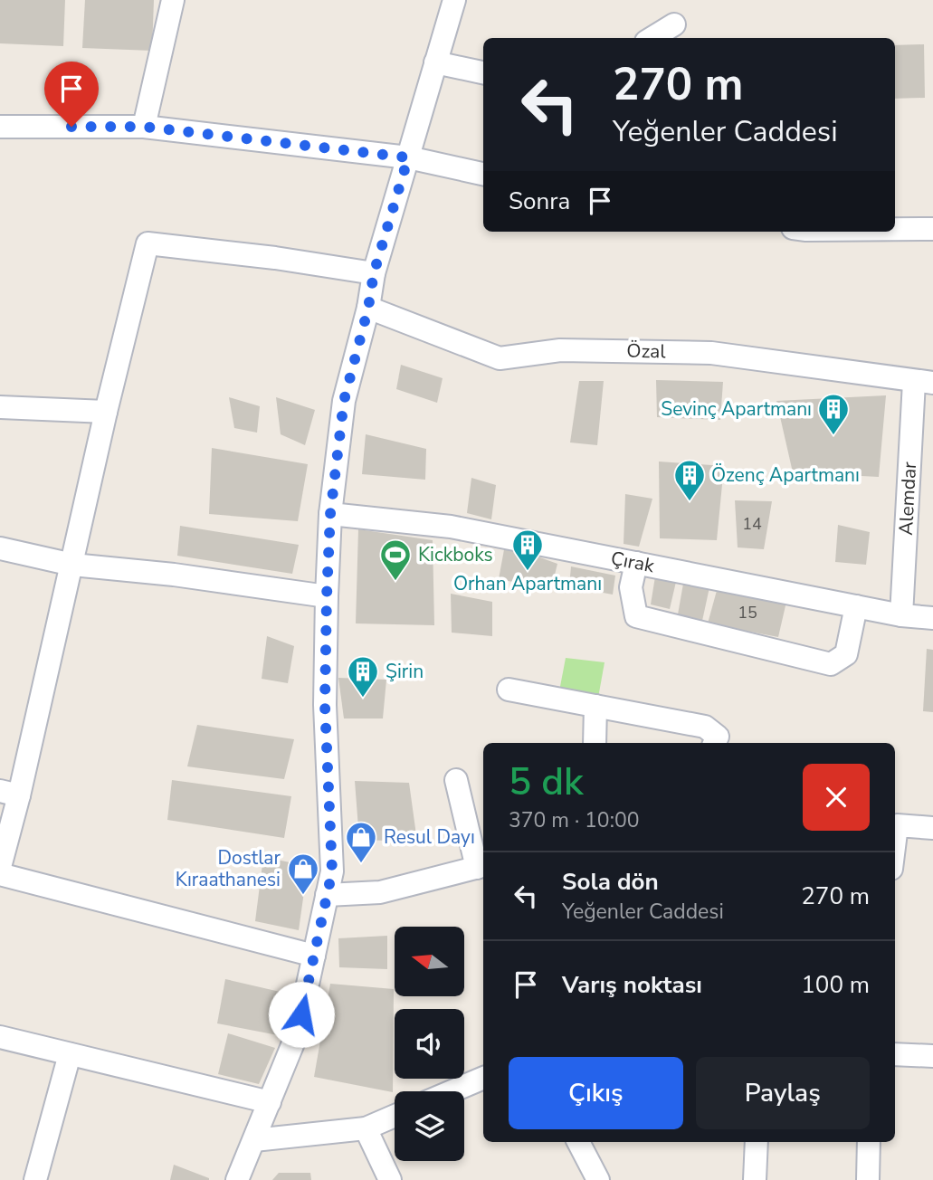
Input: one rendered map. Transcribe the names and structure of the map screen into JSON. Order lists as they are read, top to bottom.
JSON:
{
  "streets": {
    "street": ["Özal", "Alemdar", "Çırak"]
  },
  "crossings": [
    ["Özal", "Alemdar"],
    ["Alemdar", "Çırak"]
  ],
  "places": {
    "building": [
      "Sevinç Apartmanı",
      "Özenç Apartmanı",
      "Orhan Apartmanı",
      "Şirin"
    ],
    "sports": ["Kickboks"],
    "shop": ["Resul Dayı", "Dostlar Kıraathanesi"]
  },
  "house_numbers": ["14", "15"],
  "north": "left",
  "page": {
    "turn": ["270 m", "Yeğenler Caddesi"],
    "then": "Sonra",
    "heading": ["5 dk", "370 m · 10:00"],
    "list": [
      {
        "name": "Sola dön",
        "note": "Yeğenler Caddesi",
        "value": "270 m"
      },
      {
        "name": "Varış noktası",
        "value": "100 m"
      }
    ],
    "buttons": ["Çıkış", "Paylaş"]
  }
}
